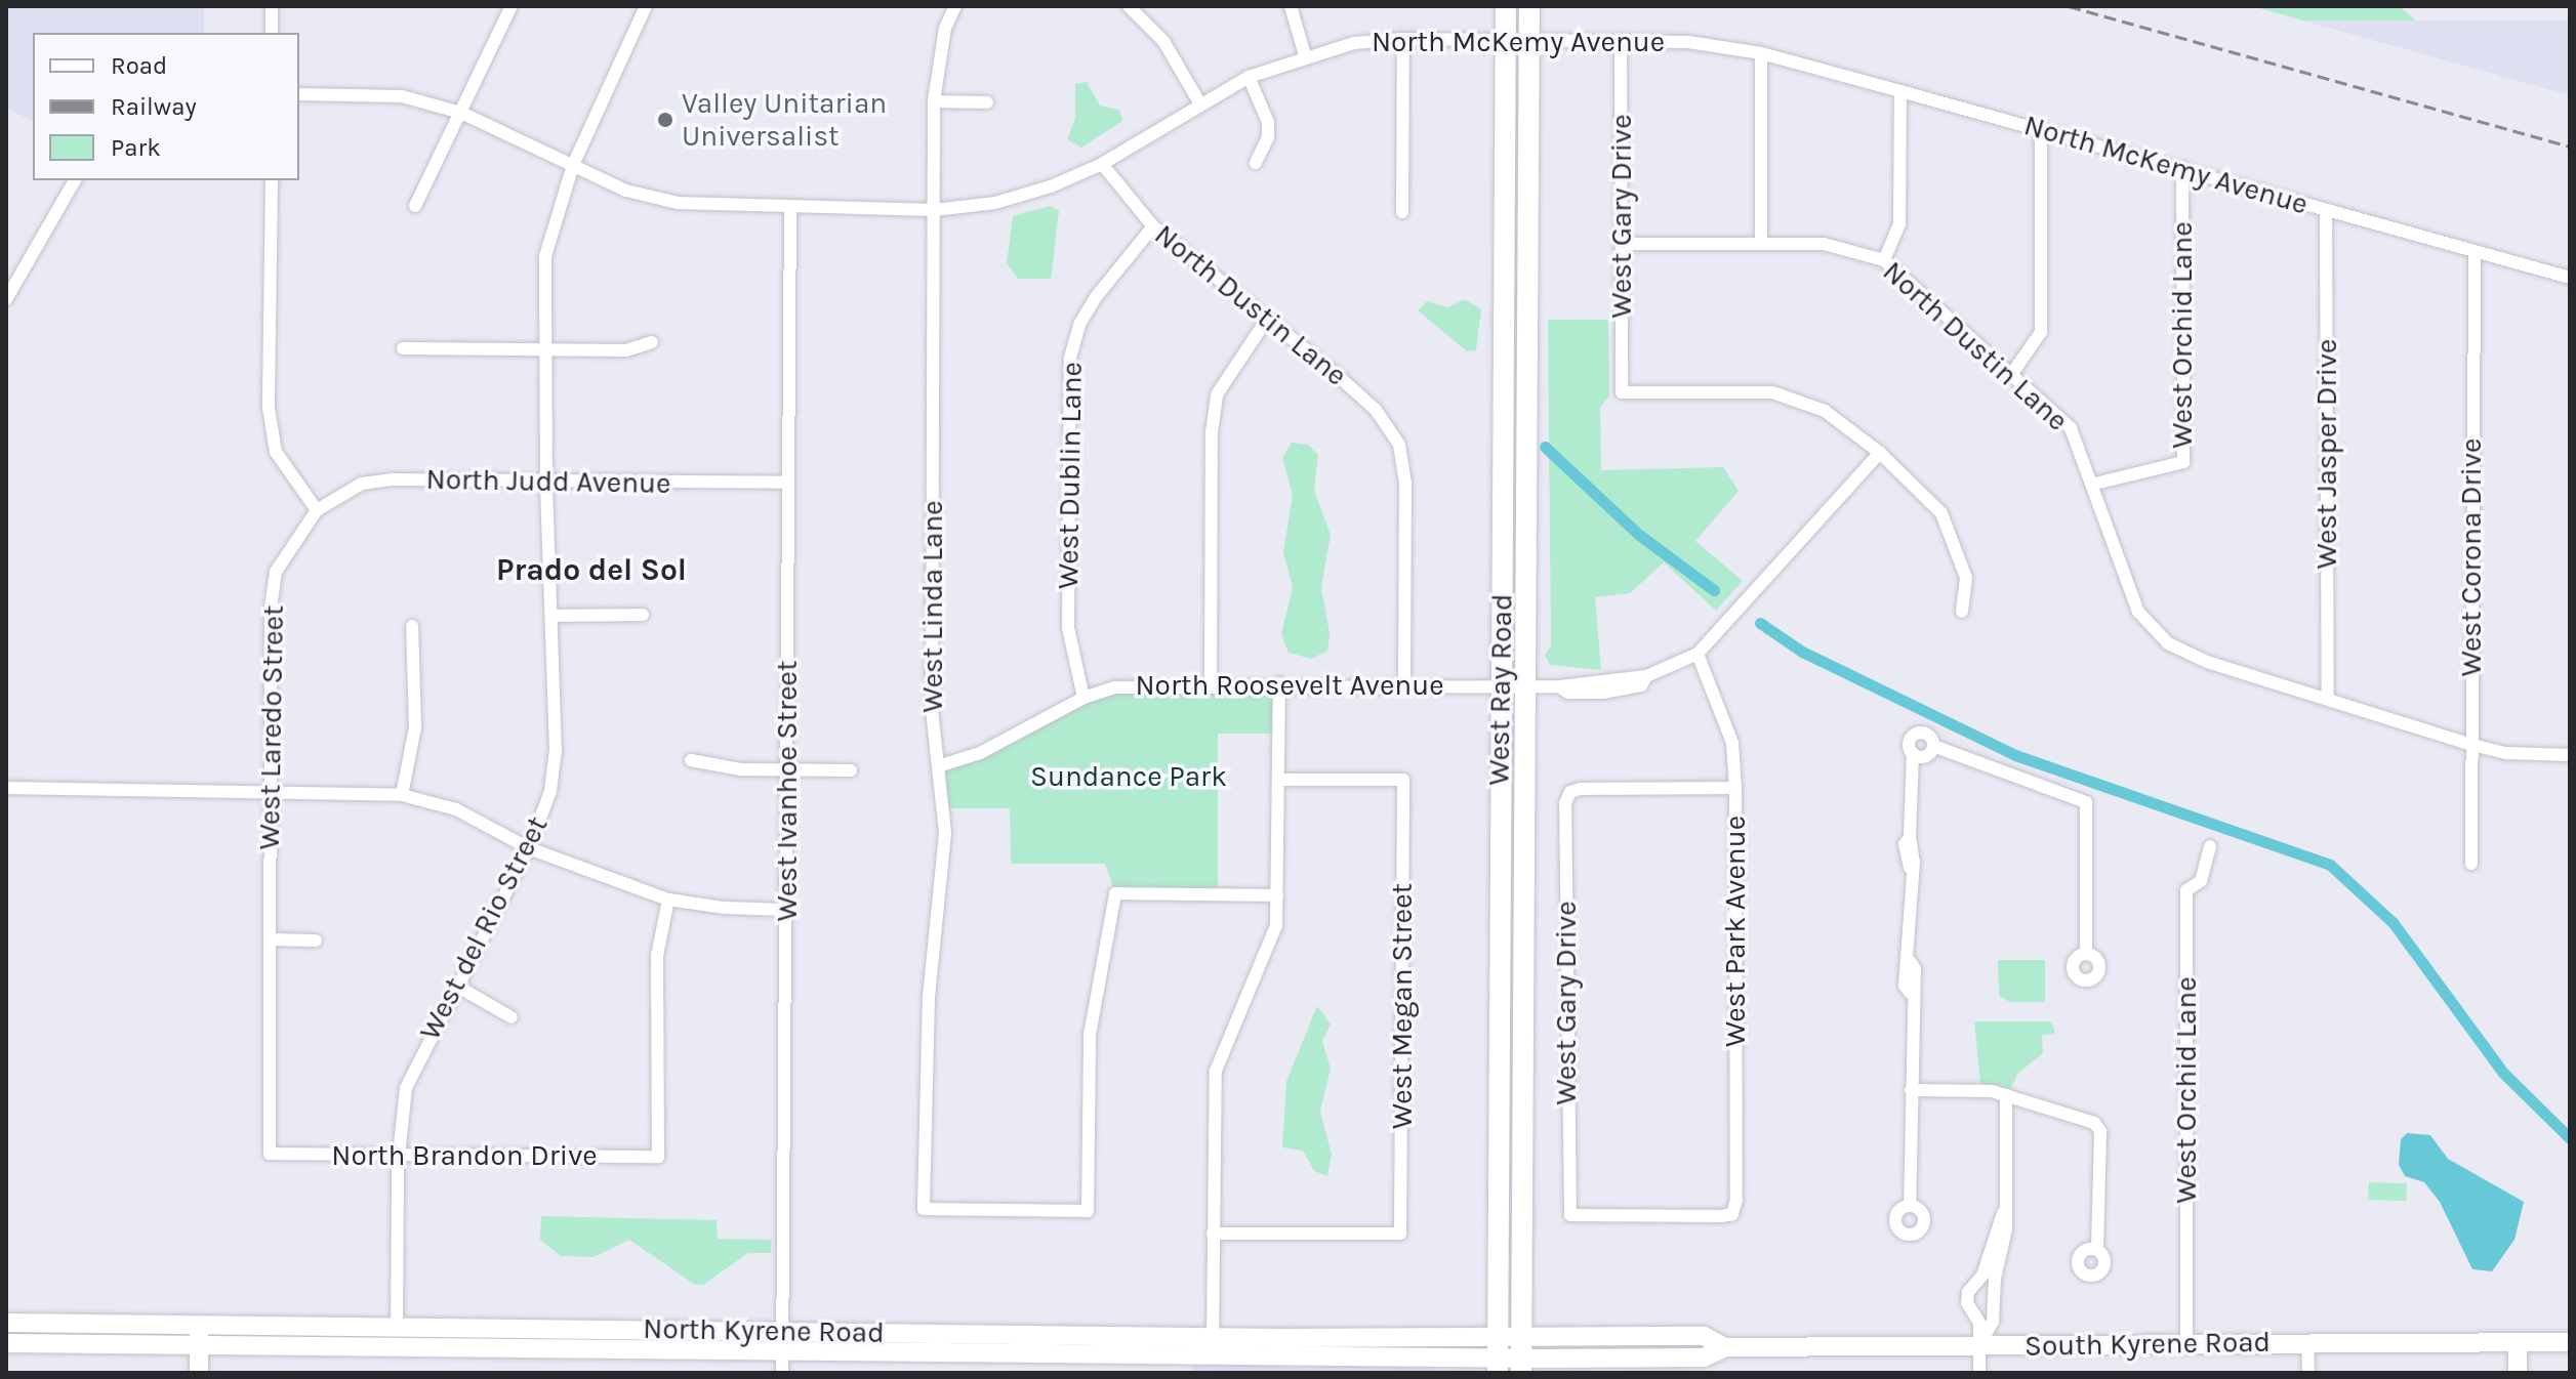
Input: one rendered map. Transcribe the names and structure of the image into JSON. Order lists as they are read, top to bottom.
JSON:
{
  "streets": {
    "main road": ["West Ray Road", "North Kyrene Road", "South Kyrene Road"],
    "street": [
      "North McKemy Avenue",
      "West Gary Drive",
      "North Dustin Lane",
      "West Orchid Lane",
      "West Jasper Drive",
      "West Dublin Lane",
      "North Judd Avenue",
      "West Corona Drive",
      "West Linda Lane",
      "North Roosevelt Avenue",
      "West Laredo Street",
      "West Ivanhoe Street",
      "West del Rio Street",
      "West Park Avenue",
      "West Megan Street",
      "North Brandon Drive"
    ]
  },
  "crossings": [
    ["North McKemy Avenue", "West Gary Drive"],
    ["North McKemy Avenue", "North Dustin Lane"],
    ["North McKemy Avenue", "West Orchid Lane"],
    ["North McKemy Avenue", "West Jasper Drive"],
    ["North McKemy Avenue", "West Corona Drive"],
    ["North McKemy Avenue", "West Linda Lane"],
    ["North McKemy Avenue", "West Ray Road"],
    ["North McKemy Avenue", "West Ivanhoe Street"],
    ["North McKemy Avenue", "West del Rio Street"],
    ["West Gary Drive", "North Dustin Lane"],
    ["West Gary Drive", "North Roosevelt Avenue"],
    ["West Gary Drive", "West Park Avenue"],
    ["North Dustin Lane", "West Orchid Lane"],
    ["North Dustin Lane", "West Jasper Drive"],
    ["North Dustin Lane", "West Dublin Lane"],
    ["North Dustin Lane", "West Corona Drive"],
    ["North Dustin Lane", "North Roosevelt Avenue"],
    ["West Orchid Lane", "South Kyrene Road"],
    ["West Dublin Lane", "North Roosevelt Avenue"],
    ["North Judd Avenue", "West Laredo Street"],
    ["North Judd Avenue", "West Ivanhoe Street"],
    ["North Judd Avenue", "West del Rio Street"],
    ["West Linda Lane", "North Roosevelt Avenue"],
    ["North Roosevelt Avenue", "West Ray Road"],
    ["North Roosevelt Avenue", "West Park Avenue"],
    ["West Ray Road", "North Kyrene Road"],
    ["West Ray Road", "South Kyrene Road"],
    ["West Laredo Street", "North Brandon Drive"],
    ["West Ivanhoe Street", "North Kyrene Road"],
    ["West del Rio Street", "North Brandon Drive"],
    ["West del Rio Street", "North Kyrene Road"],
    ["North Kyrene Road", "South Kyrene Road"]
  ],
  "districts": ["Prado del Sol"],
  "parks": ["Sundance Park"],
  "places": ["Valley Unitarian Universalist"],
  "legend": ["Road", "Railway", "Park"]
}
